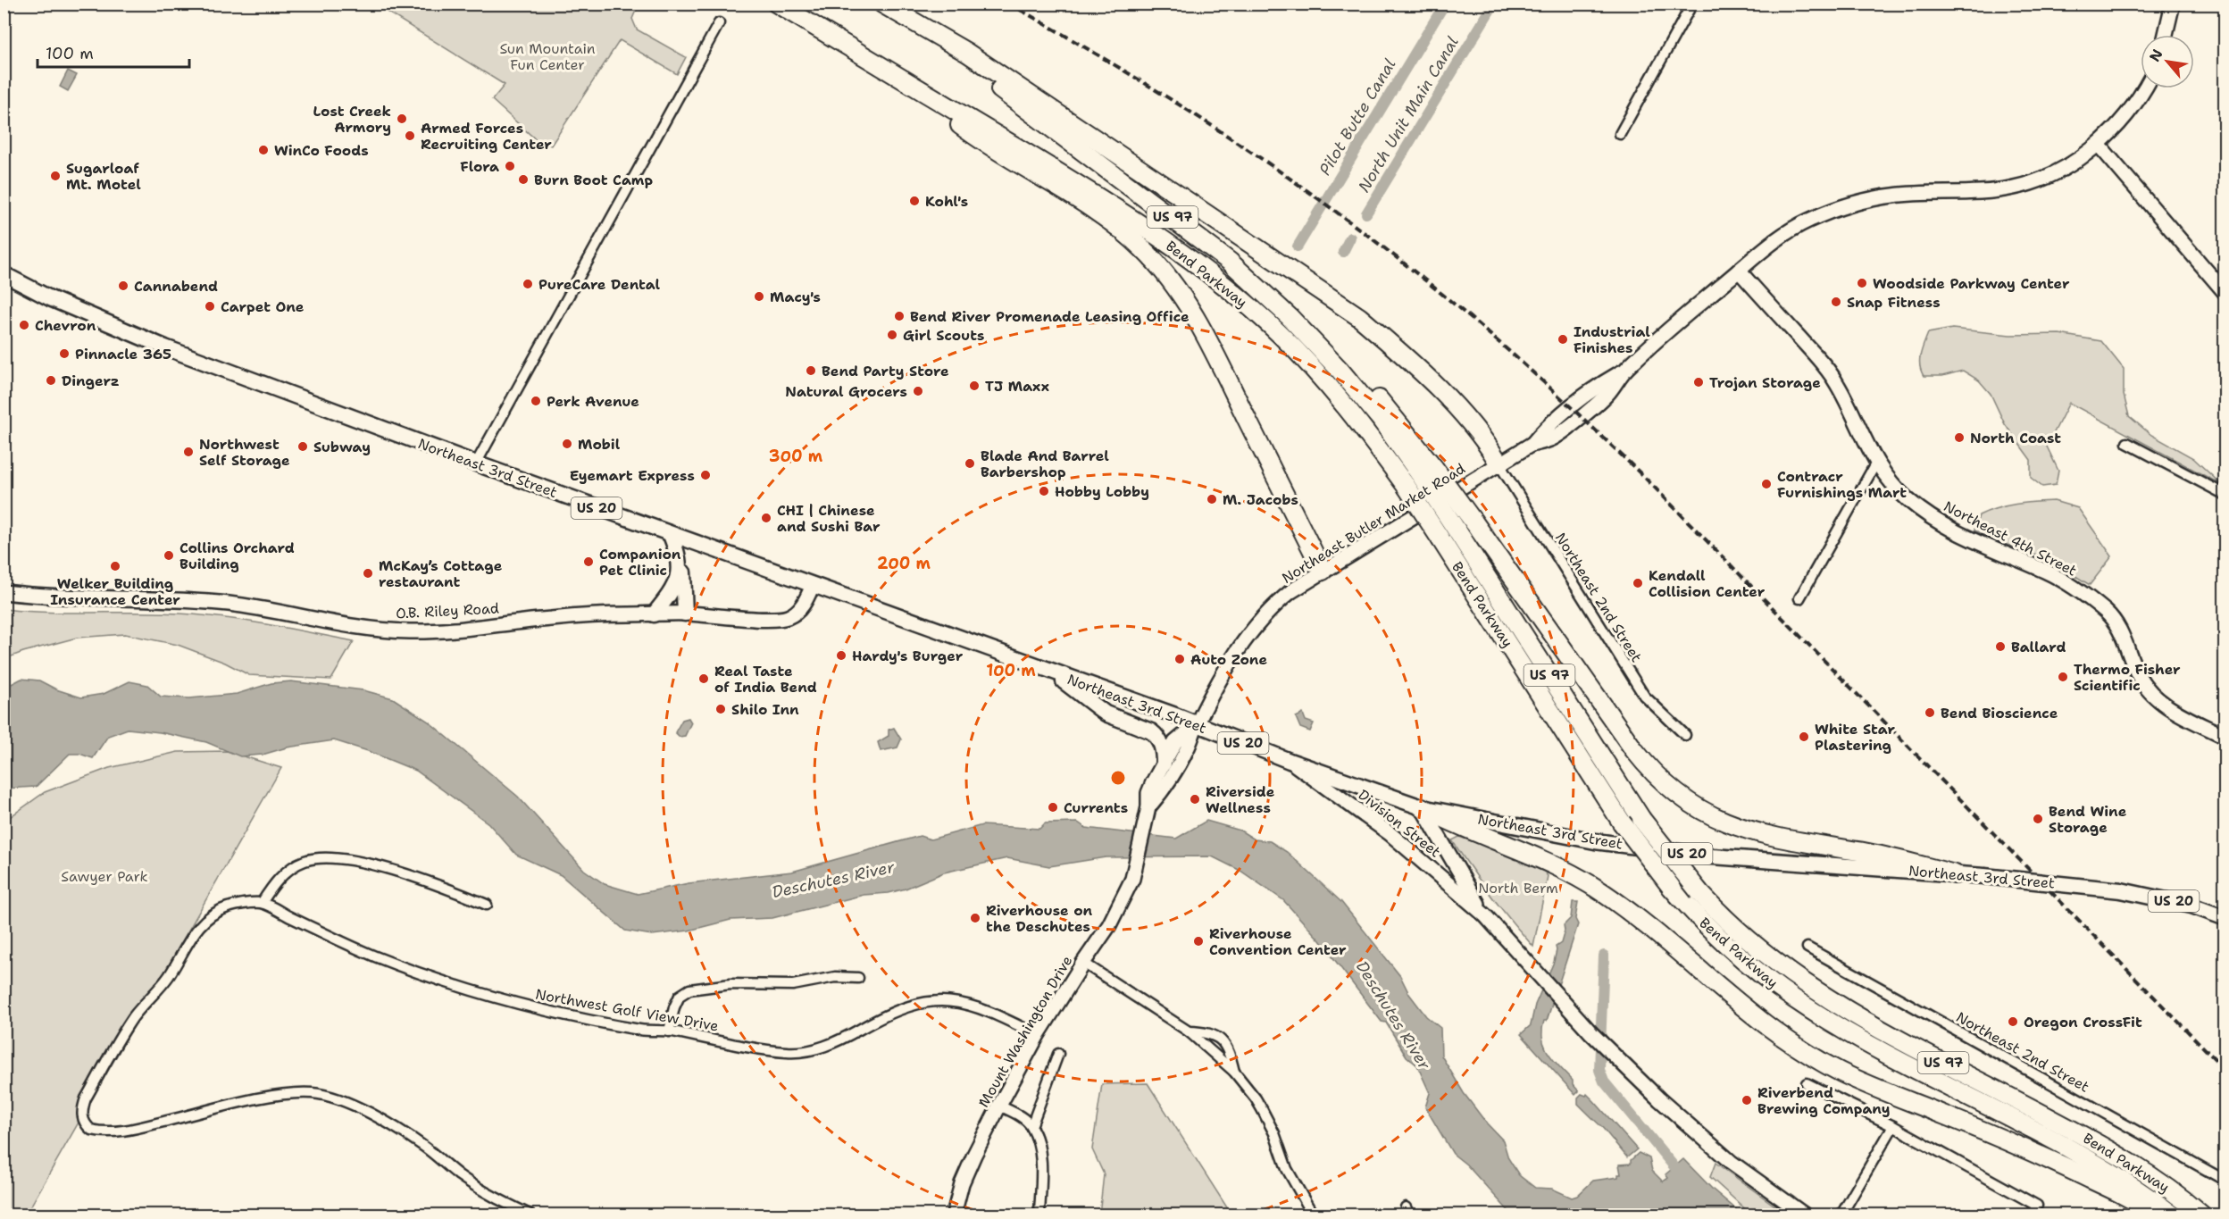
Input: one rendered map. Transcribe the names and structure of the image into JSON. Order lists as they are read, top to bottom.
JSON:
{
  "streets": {
    "highway": ["US 97", "Bend Parkway"],
    "main road": [
      "Northeast 3rd Street",
      "US 20",
      "Northeast Butler Market Road",
      "Northeast 4th Street",
      "O.B. Riley Road",
      "Division Street",
      "Mount Washington Drive"
    ],
    "street": ["Northeast 2nd Street", "Northwest Golf View Drive"]
  },
  "crossings": [
    ["Northeast 3rd Street", "Northeast Butler Market Road"],
    ["Northeast 3rd Street", "O.B. Riley Road"],
    ["Northeast 3rd Street", "Division Street"],
    ["Northeast 3rd Street", "Mount Washington Drive"],
    ["Northeast Butler Market Road", "Northeast 4th Street"],
    ["Northeast Butler Market Road", "Northeast 2nd Street"],
    ["Northeast Butler Market Road", "Mount Washington Drive"],
    ["Northwest Golf View Drive", "Mount Washington Drive"]
  ],
  "water": ["North Unit Main Canal", "Pilot Butte Canal", "Deschutes River"],
  "parks": ["Sun Mountain Fun Center", "Sawyer Park", "North Berm"],
  "places": [
    "Lost Creek Armory",
    "Armed Forces Recruiting Center",
    "WinCo Foods",
    "Flora",
    "Sugarloaf Mt. Motel",
    "Burn Boot Camp",
    "Kohl's",
    "Woodside Parkway Center",
    "PureCare Dental",
    "Cannabend",
    "Macy's",
    "Snap Fitness",
    "Carpet One",
    "Bend River Promenade Leasing Office",
    "Chevron",
    "Girl Scouts",
    "Industrial Finishes",
    "Pinnacle 365",
    "Bend Party Store",
    "Dingerz",
    "Trojan Storage",
    "TJ Maxx",
    "Natural Grocers",
    "Perk Avenue",
    "North Coast",
    "Mobil",
    "Subway",
    "Northwest Self Storage",
    "Blade And Barrel Barbershop",
    "Eyemart Express",
    "Contracr Furnishings Mart",
    "Hobby Lobby",
    "M. Jacobs",
    "CHI | Chinese and Sushi Bar",
    "Collins Orchard Building",
    "Companion Pet Clinic",
    "Welker Building Insurance Center",
    "McKay’s Cottage restaurant",
    "Kendall Collision Center",
    "Ballard",
    "Hardy's Burger",
    "Auto Zone",
    "Thermo Fisher Scientific",
    "Real Taste of India Bend",
    "Shilo Inn",
    "Bend Bioscience",
    "White Star Plastering",
    "Riverside Wellness",
    "Currents",
    "Bend Wine Storage",
    "Riverhouse on the Deschutes",
    "Riverhouse Convention Center",
    "Oregon CrossFit",
    "Riverbend Brewing Company"
  ],
  "scale_bar": "100 m",
  "north": "top left",
  "rings": ["300 m", "200 m", "100 m"]
}
